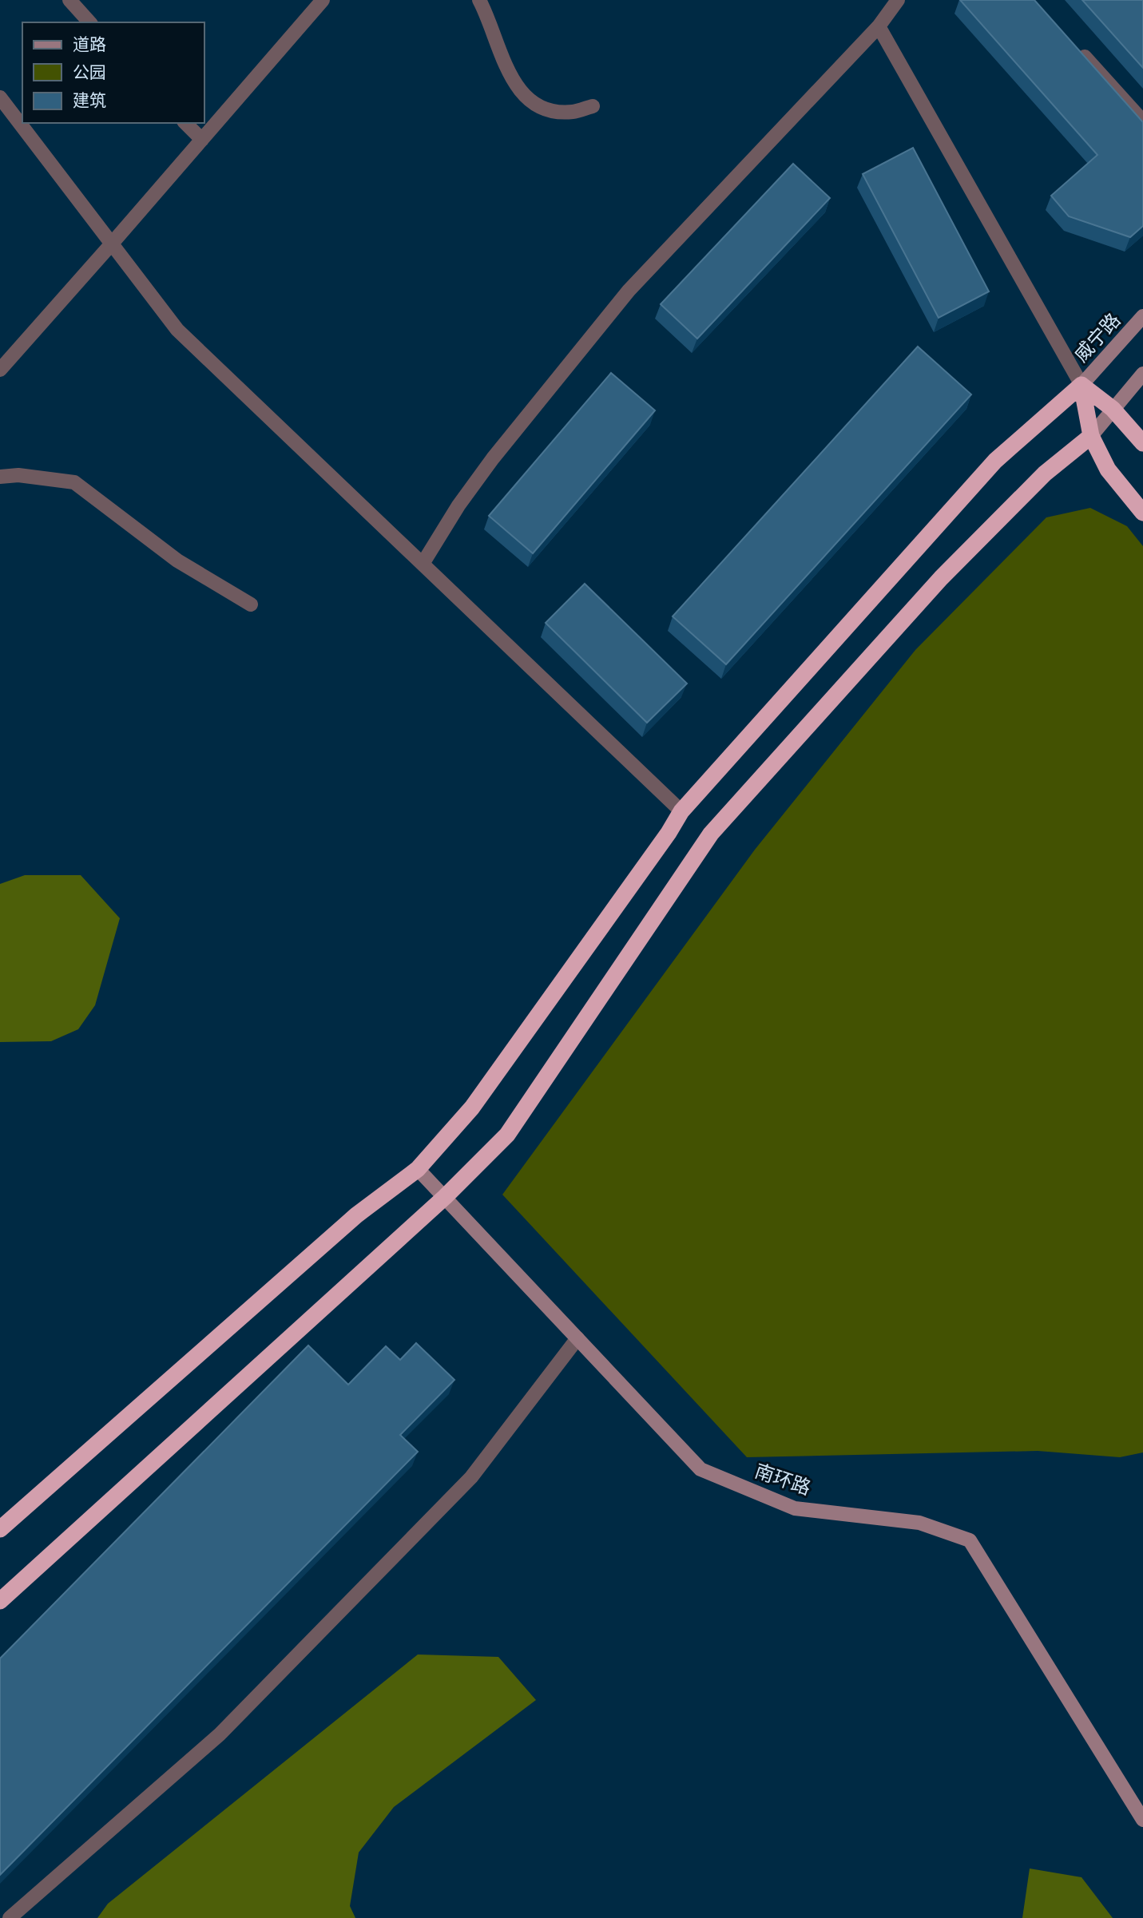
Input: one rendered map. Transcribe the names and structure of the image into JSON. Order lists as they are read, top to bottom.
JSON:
{
  "streets": {
    "main road": ["威宁路", "南环路"]
  },
  "legend": ["道路", "公园", "建筑"]
}
